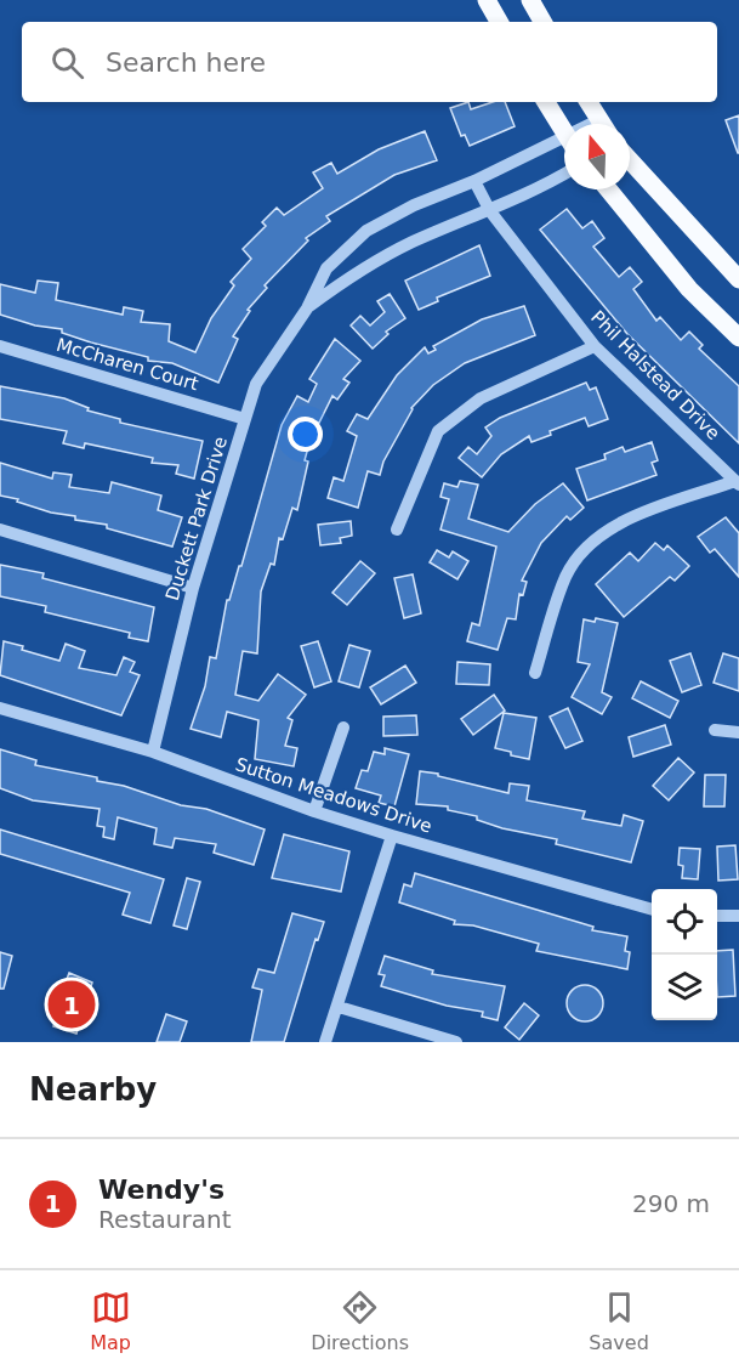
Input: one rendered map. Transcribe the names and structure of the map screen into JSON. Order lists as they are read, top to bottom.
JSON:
{
  "streets": {
    "street": [
      "McCharen Court",
      "Phil Halstead Drive",
      "Duckett Park Drive",
      "Sutton Meadows Drive"
    ]
  },
  "crossings": [
    ["McCharen Court", "Duckett Park Drive"],
    ["Phil Halstead Drive", "Duckett Park Drive"],
    ["Duckett Park Drive", "Sutton Meadows Drive"]
  ],
  "north": "top",
  "page": {
    "search": "Search here",
    "pins": "1",
    "heading": "Nearby",
    "list": [
      {
        "mark": "1",
        "name": "Wendy's",
        "note": "Restaurant",
        "value": "290 m"
      }
    ],
    "nav": ["Map", "Directions", "Saved"]
  }
}
